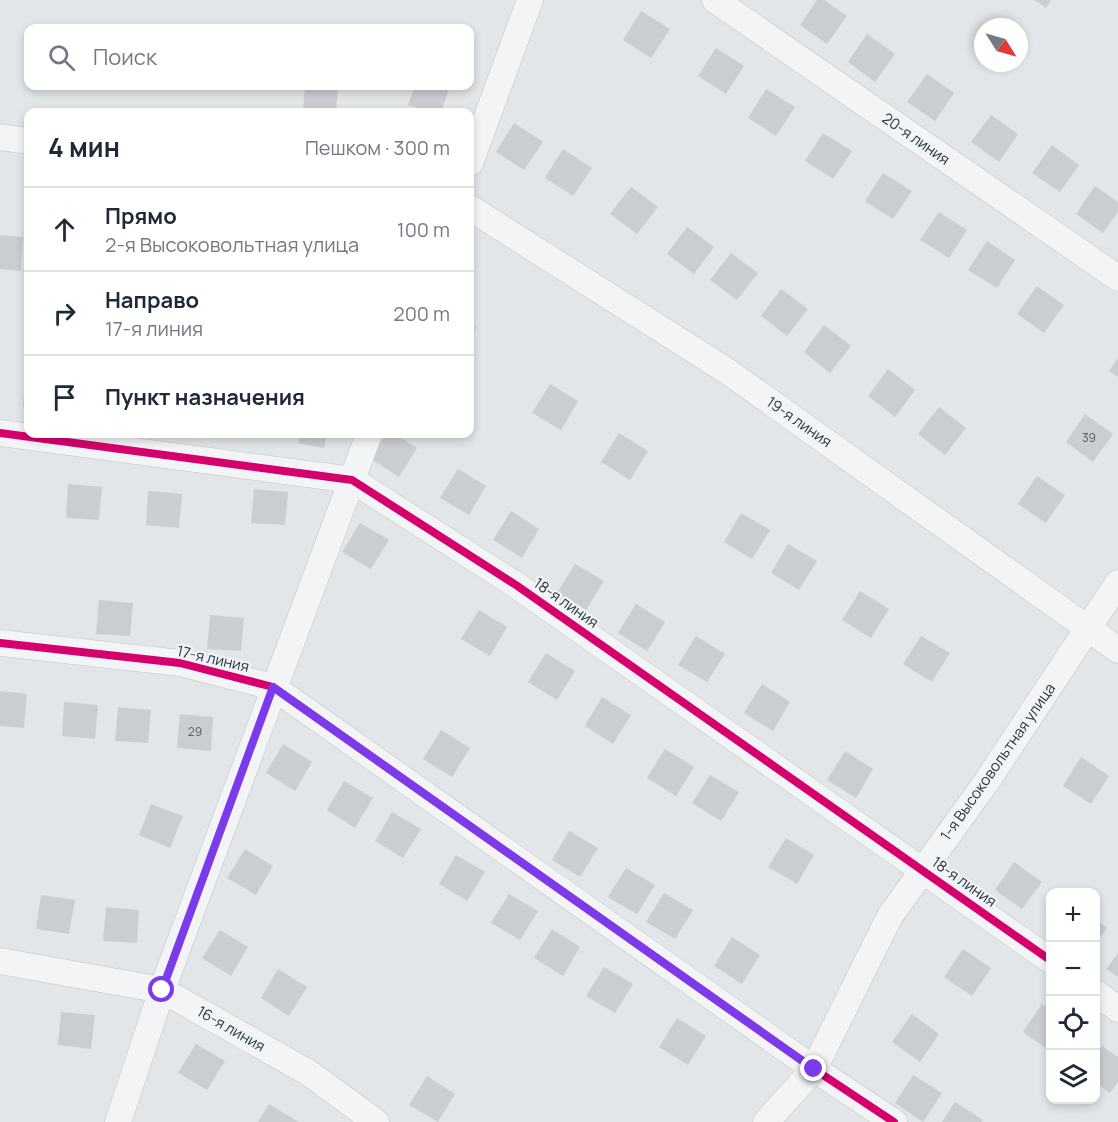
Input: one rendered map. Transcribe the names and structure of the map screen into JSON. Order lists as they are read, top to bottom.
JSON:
{
  "streets": {
    "street": [
      "20-я линия",
      "19-я линия",
      "18-я линия",
      "17-я линия",
      "1-я Высоковольтная улица",
      "16-я линия"
    ]
  },
  "crossings": [
    ["19-я линия", "1-я Высоковольтная улица"],
    ["18-я линия", "1-я Высоковольтная улица"],
    ["17-я линия", "1-я Высоковольтная улица"]
  ],
  "house_numbers": ["39", "29"],
  "north": "bottom right",
  "page": {
    "search": "Поиск",
    "heading": ["4 мин", "Пешком · 300 m"],
    "list": [
      ["Прямо", "2-я Высоковольтная улица", "100 m"],
      ["Направо", "17-я линия", "200 m"],
      "Пункт назначения"
    ],
    "map_buttons": ["+", "−"]
  }
}
